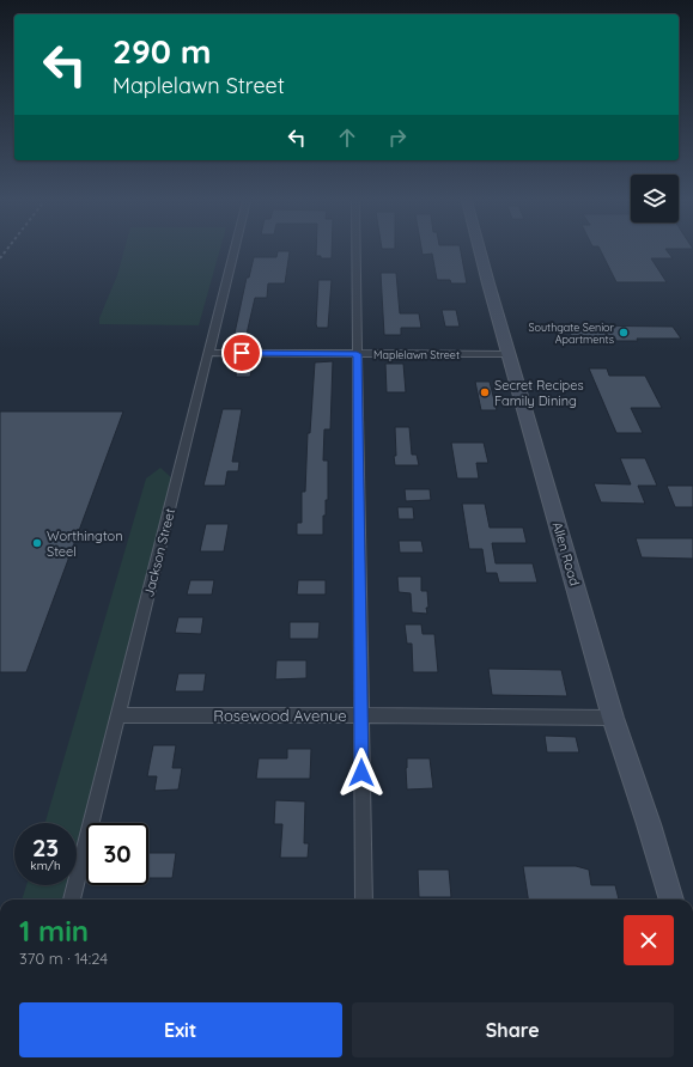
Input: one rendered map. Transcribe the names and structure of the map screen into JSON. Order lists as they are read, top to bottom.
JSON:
{
  "streets": {
    "main road": ["Allen Road"],
    "street": ["Maplelawn Street", "Jackson Street", "Rosewood Avenue"]
  },
  "crossings": [
    ["Maplelawn Street", "Jackson Street"],
    ["Maplelawn Street", "Allen Road"],
    ["Jackson Street", "Rosewood Avenue"],
    ["Allen Road", "Rosewood Avenue"]
  ],
  "places": ["Southgate Senior Apartments", "Secret Recipes Family Dining", "Worthington Steel"],
  "page": {
    "turn": ["290 m", "Maplelawn Street"],
    "speed": "23 km/h",
    "limit": "30",
    "heading": ["1 min", "370 m · 14:24"],
    "buttons": ["Exit", "Share"]
  }
}
